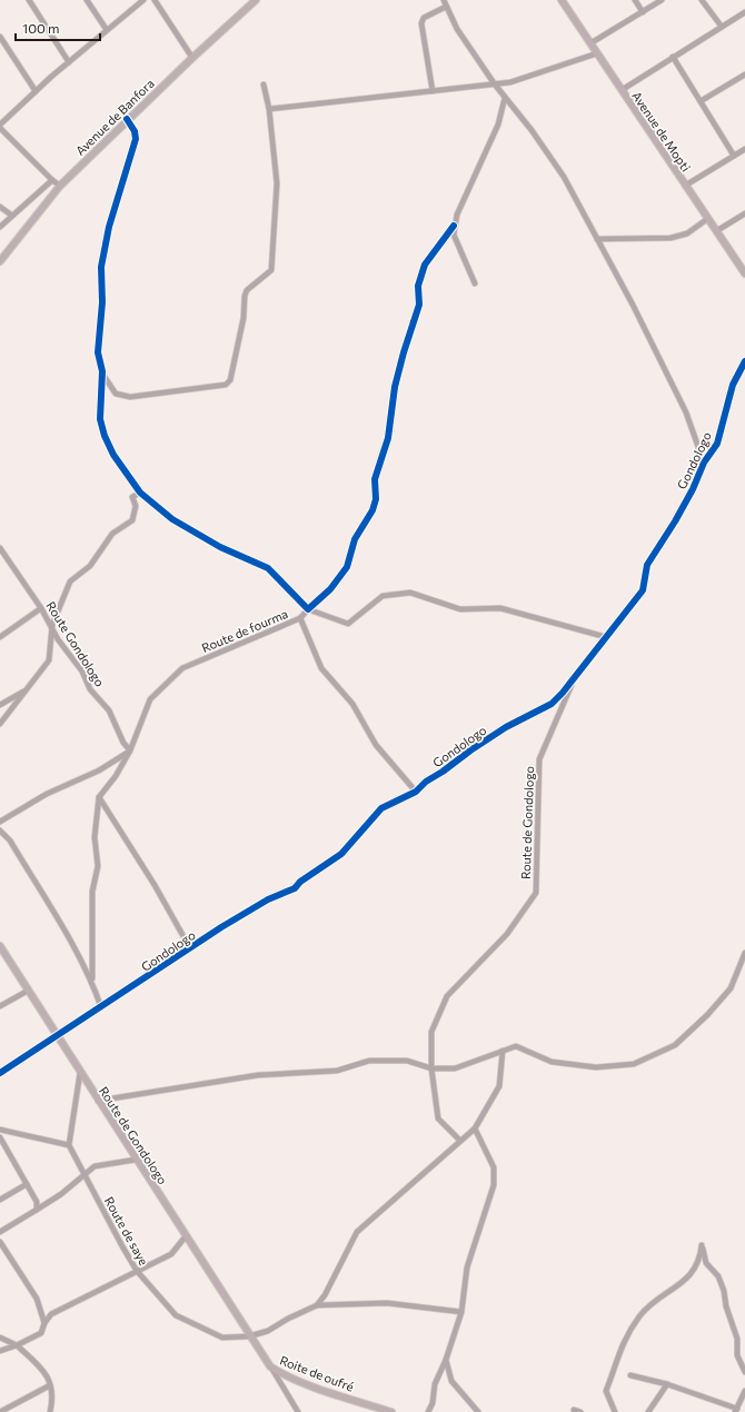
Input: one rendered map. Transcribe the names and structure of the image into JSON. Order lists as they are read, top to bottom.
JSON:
{
  "streets": {
    "street": [
      "Avenue de Banfora",
      "Avenue de Mopti",
      "Gondologo",
      "Route de fourma",
      "Route Gondologo",
      "Route de Gondologo",
      "Route de saye",
      "Roite de oufré"
    ]
  },
  "crossings": [
    ["Gondologo", "Route de Gondologo"],
    ["Route de fourma", "Route Gondologo"],
    ["Route de Gondologo", "Route de saye"],
    ["Route de Gondologo", "Roite de oufré"],
    ["Route de saye", "Roite de oufré"]
  ],
  "scale_bar": "100 m"
}
